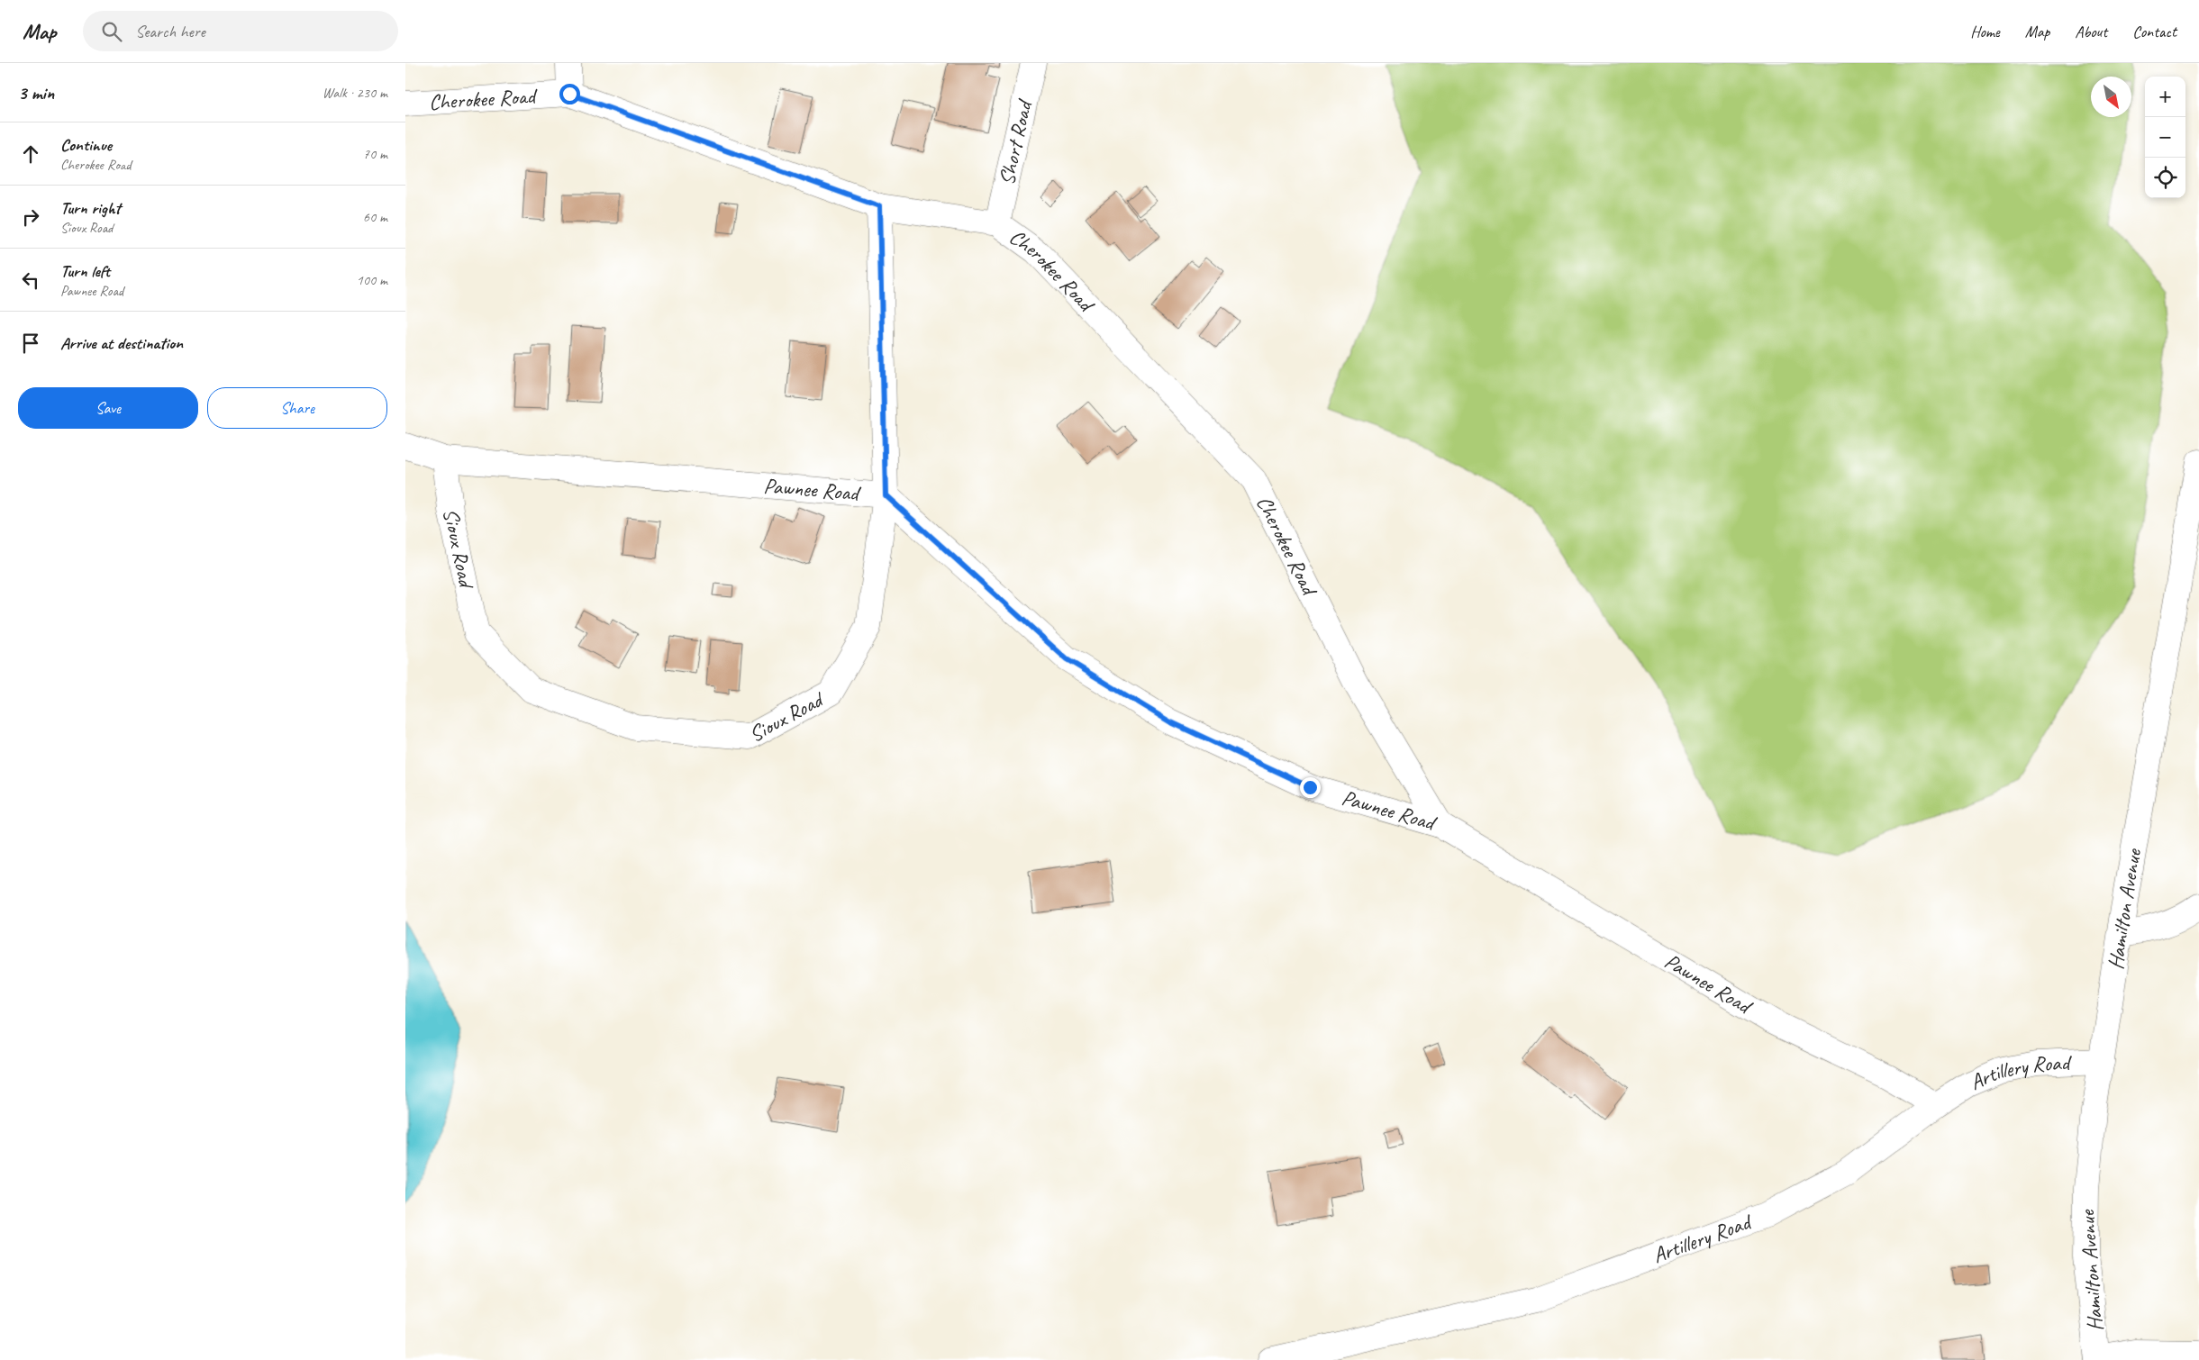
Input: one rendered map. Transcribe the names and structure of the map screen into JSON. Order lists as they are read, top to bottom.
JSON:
{
  "streets": {
    "street": [
      "Cherokee Road",
      "Short Road",
      "Pawnee Road",
      "Sioux Road",
      "Hamilton Avenue",
      "Artillery Road"
    ]
  },
  "crossings": [
    ["Cherokee Road", "Short Road"],
    ["Cherokee Road", "Pawnee Road"],
    ["Cherokee Road", "Sioux Road"],
    ["Pawnee Road", "Sioux Road"],
    ["Pawnee Road", "Artillery Road"],
    ["Hamilton Avenue", "Artillery Road"]
  ],
  "north": "bottom right",
  "page": {
    "header": "Map",
    "search": "Search here",
    "nav": [
      "Home",
      "Map",
      "About",
      "Contact"
    ],
    "heading": ["3 min", "Walk · 230 m"],
    "map_buttons": ["+", "−"],
    "list": [
      ["Continue", "Cherokee Road", "70 m"],
      ["Turn right", "Sioux Road", "60 m"],
      ["Turn left", "Pawnee Road", "100 m"],
      "Arrive at destination"
    ],
    "buttons": ["Save", "Share"]
  }
}
